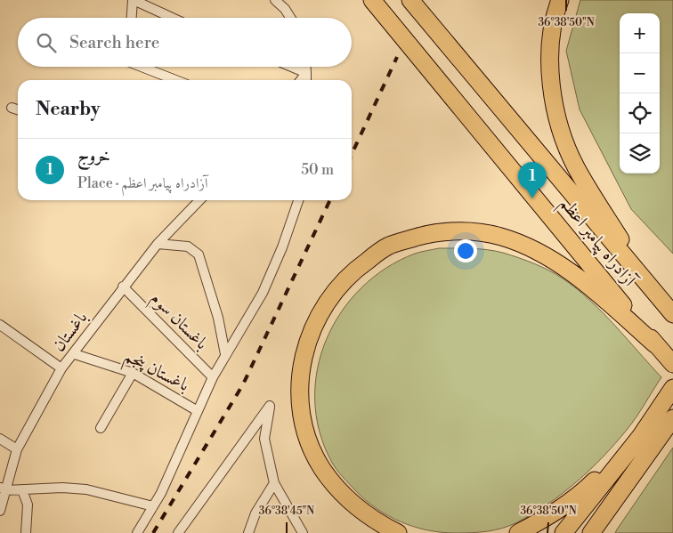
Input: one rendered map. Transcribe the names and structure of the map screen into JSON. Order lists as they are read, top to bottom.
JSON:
{
  "streets": {
    "highway": ["آزادراه پیامبر اعظم"],
    "street": ["باغستان سوم", "باغستان", "باغستان پنجم"]
  },
  "crossings": [
    ["باغستان سوم", "باغستان"],
    ["باغستان", "باغستان پنجم"]
  ],
  "page": {
    "map_buttons": ["+", "−"],
    "search": "Search here",
    "heading": "Nearby",
    "list": [
      {
        "mark": "1",
        "name": "خروج",
        "note": "Place · آزادراه پیامبر اعظم",
        "value": "50 m"
      }
    ],
    "pins": "1"
  },
  "coordinates": ["36°38'50\"N", "36°38'45\"N"]
}
